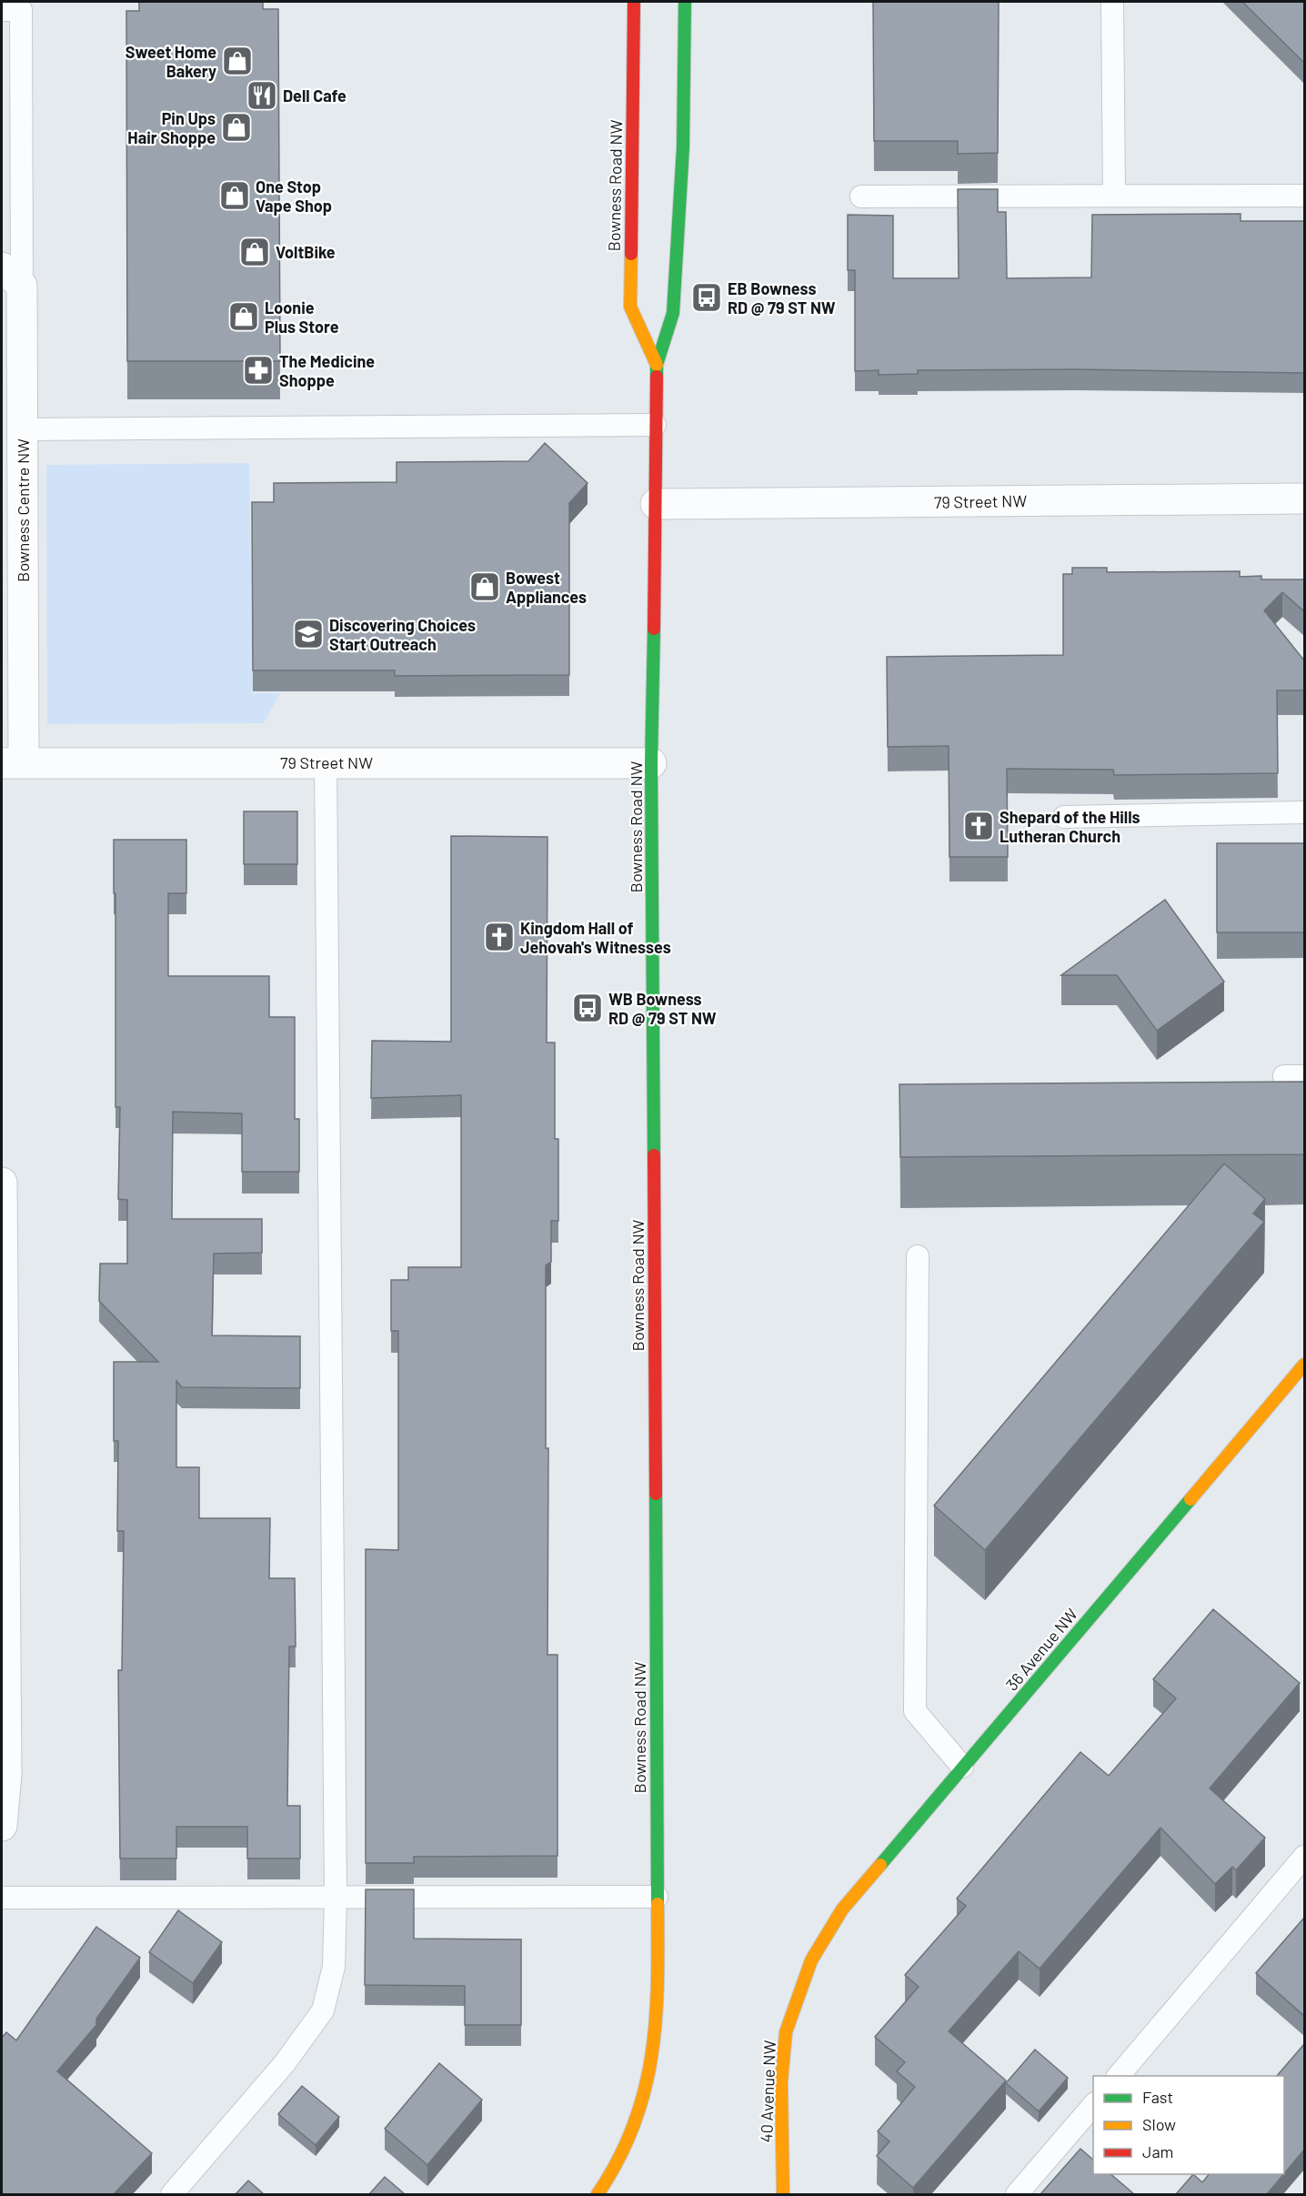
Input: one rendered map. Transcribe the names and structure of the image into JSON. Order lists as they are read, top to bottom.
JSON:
{
  "streets": {
    "street": [
      "Bowness Road NW",
      "79 Street NW",
      "Bowness Centre NW",
      "36 Avenue NW",
      "40 Avenue NW"
    ]
  },
  "crossings": [
    ["Bowness Road NW", "79 Street NW"],
    ["79 Street NW", "Bowness Centre NW"],
    ["36 Avenue NW", "40 Avenue NW"]
  ],
  "places": {
    "shop": [
      "Sweet Home Bakery",
      "Pin Ups Hair Shoppe",
      "One Stop Vape Shop",
      "VoltBike",
      "Loonie Plus Store",
      "Bowest Appliances"
    ],
    "restaurant": ["Dell Cafe"],
    "bus stop": ["EB Bowness RD @ 79 ST NW", "WB Bowness RD @ 79 ST NW"],
    "pharmacy": ["The Medicine Shoppe"],
    "school or university": ["Discovering Choices Start Outreach"],
    "church": ["Shepard of the Hills Lutheran Church", "Kingdom Hall of Jehovah's Witnesses"]
  },
  "legend": ["Fast", "Slow", "Jam"]
}
